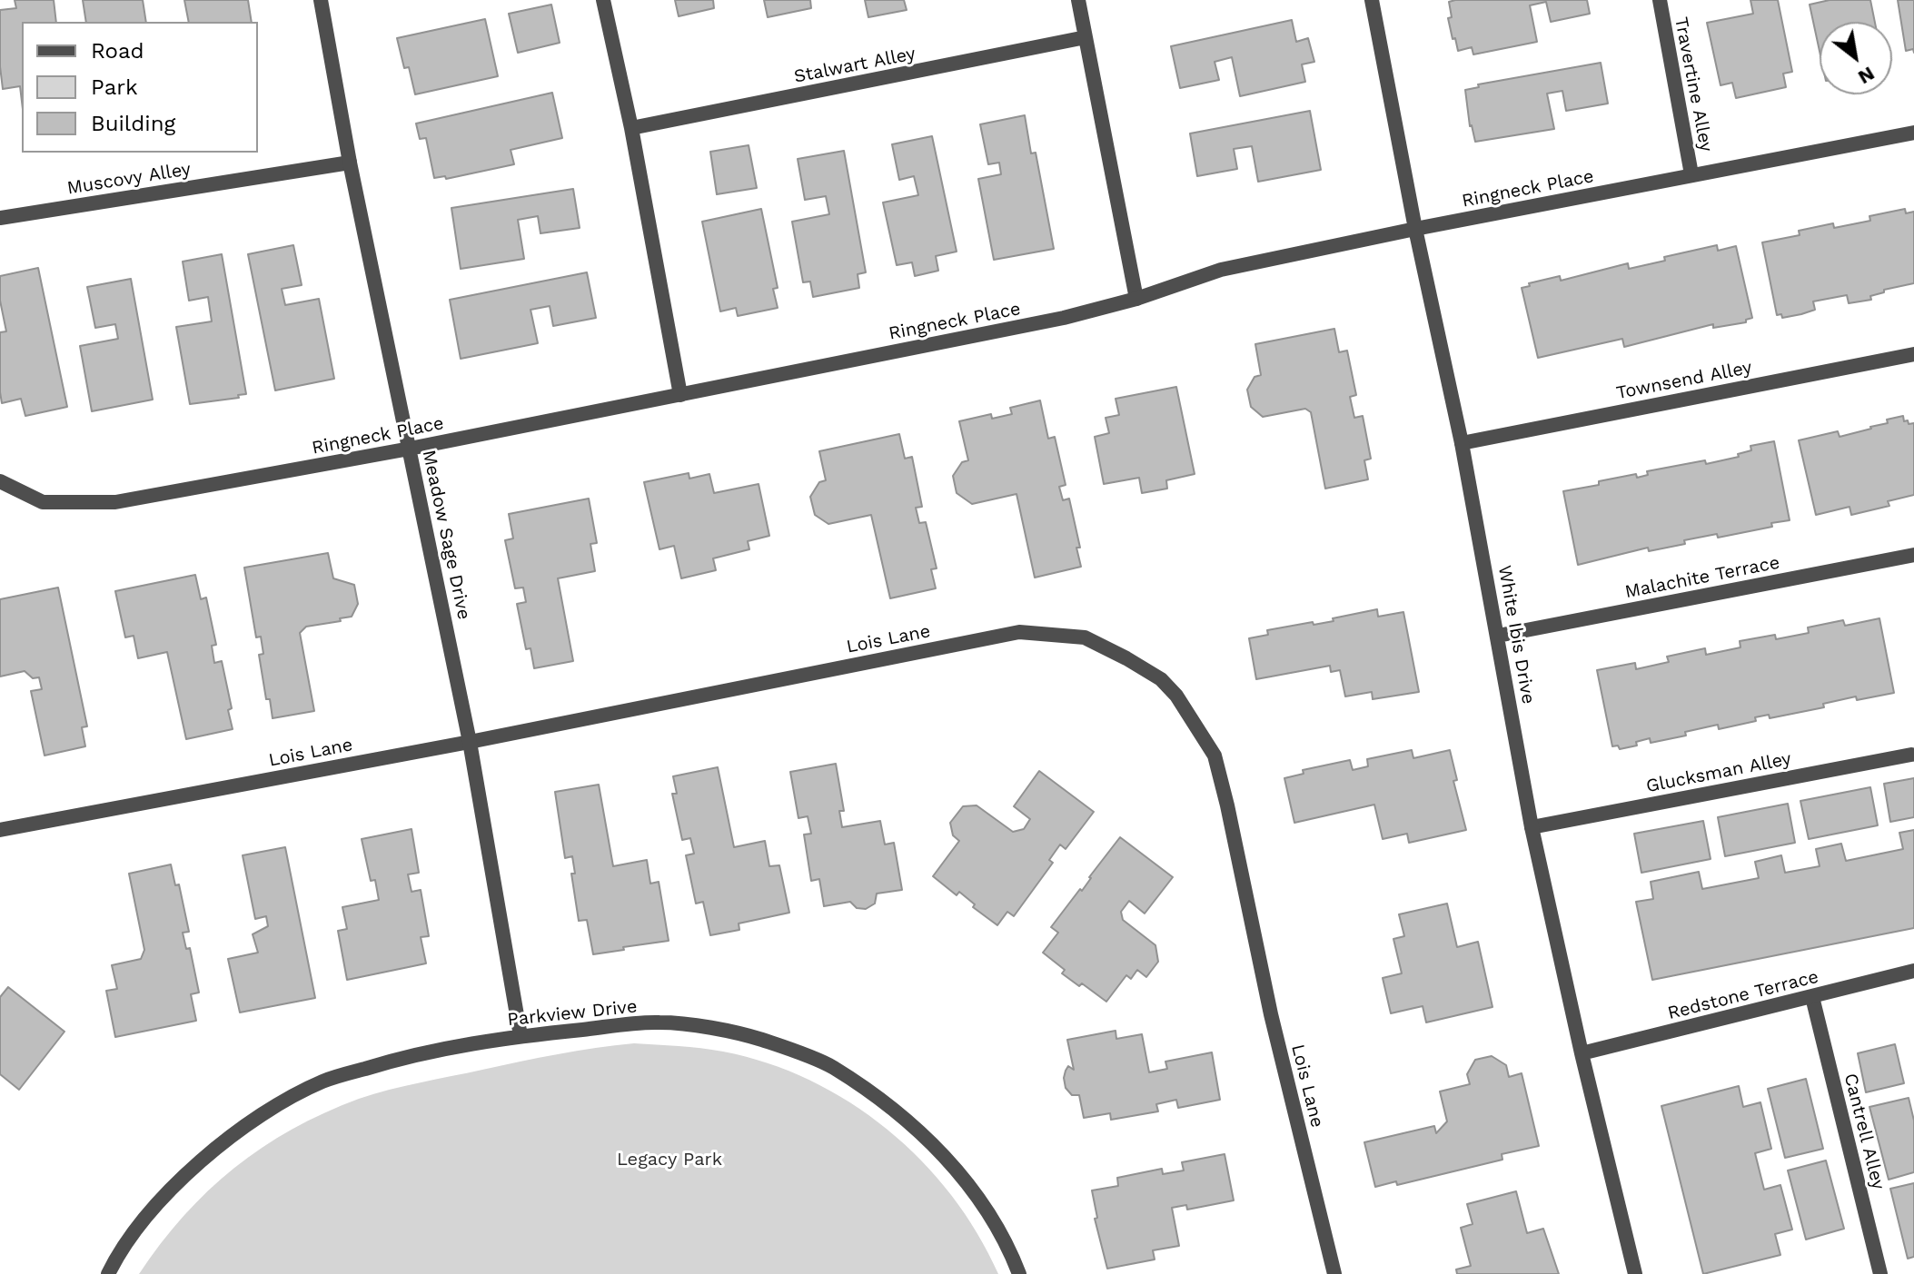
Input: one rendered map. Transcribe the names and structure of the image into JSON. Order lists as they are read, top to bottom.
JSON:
{
  "streets": {
    "street": [
      "Stalwart Alley",
      "Travertine Alley",
      "Muscovy Alley",
      "Ringneck Place",
      "Townsend Alley",
      "Meadow Sage Drive",
      "Malachite Terrace",
      "White Ibis Drive",
      "Lois Lane",
      "Glucksman Alley",
      "Redstone Terrace",
      "Parkview Drive",
      "Cantrell Alley"
    ]
  },
  "crossings": [
    ["Travertine Alley", "Ringneck Place"],
    ["Muscovy Alley", "Meadow Sage Drive"],
    ["Ringneck Place", "Meadow Sage Drive"],
    ["Ringneck Place", "White Ibis Drive"],
    ["Townsend Alley", "White Ibis Drive"],
    ["Meadow Sage Drive", "Lois Lane"],
    ["Meadow Sage Drive", "Parkview Drive"],
    ["Malachite Terrace", "White Ibis Drive"],
    ["White Ibis Drive", "Glucksman Alley"],
    ["White Ibis Drive", "Redstone Terrace"],
    ["Redstone Terrace", "Cantrell Alley"]
  ],
  "parks": ["Legacy Park"],
  "legend": ["Road", "Park", "Building"],
  "north": "bottom right"
}
